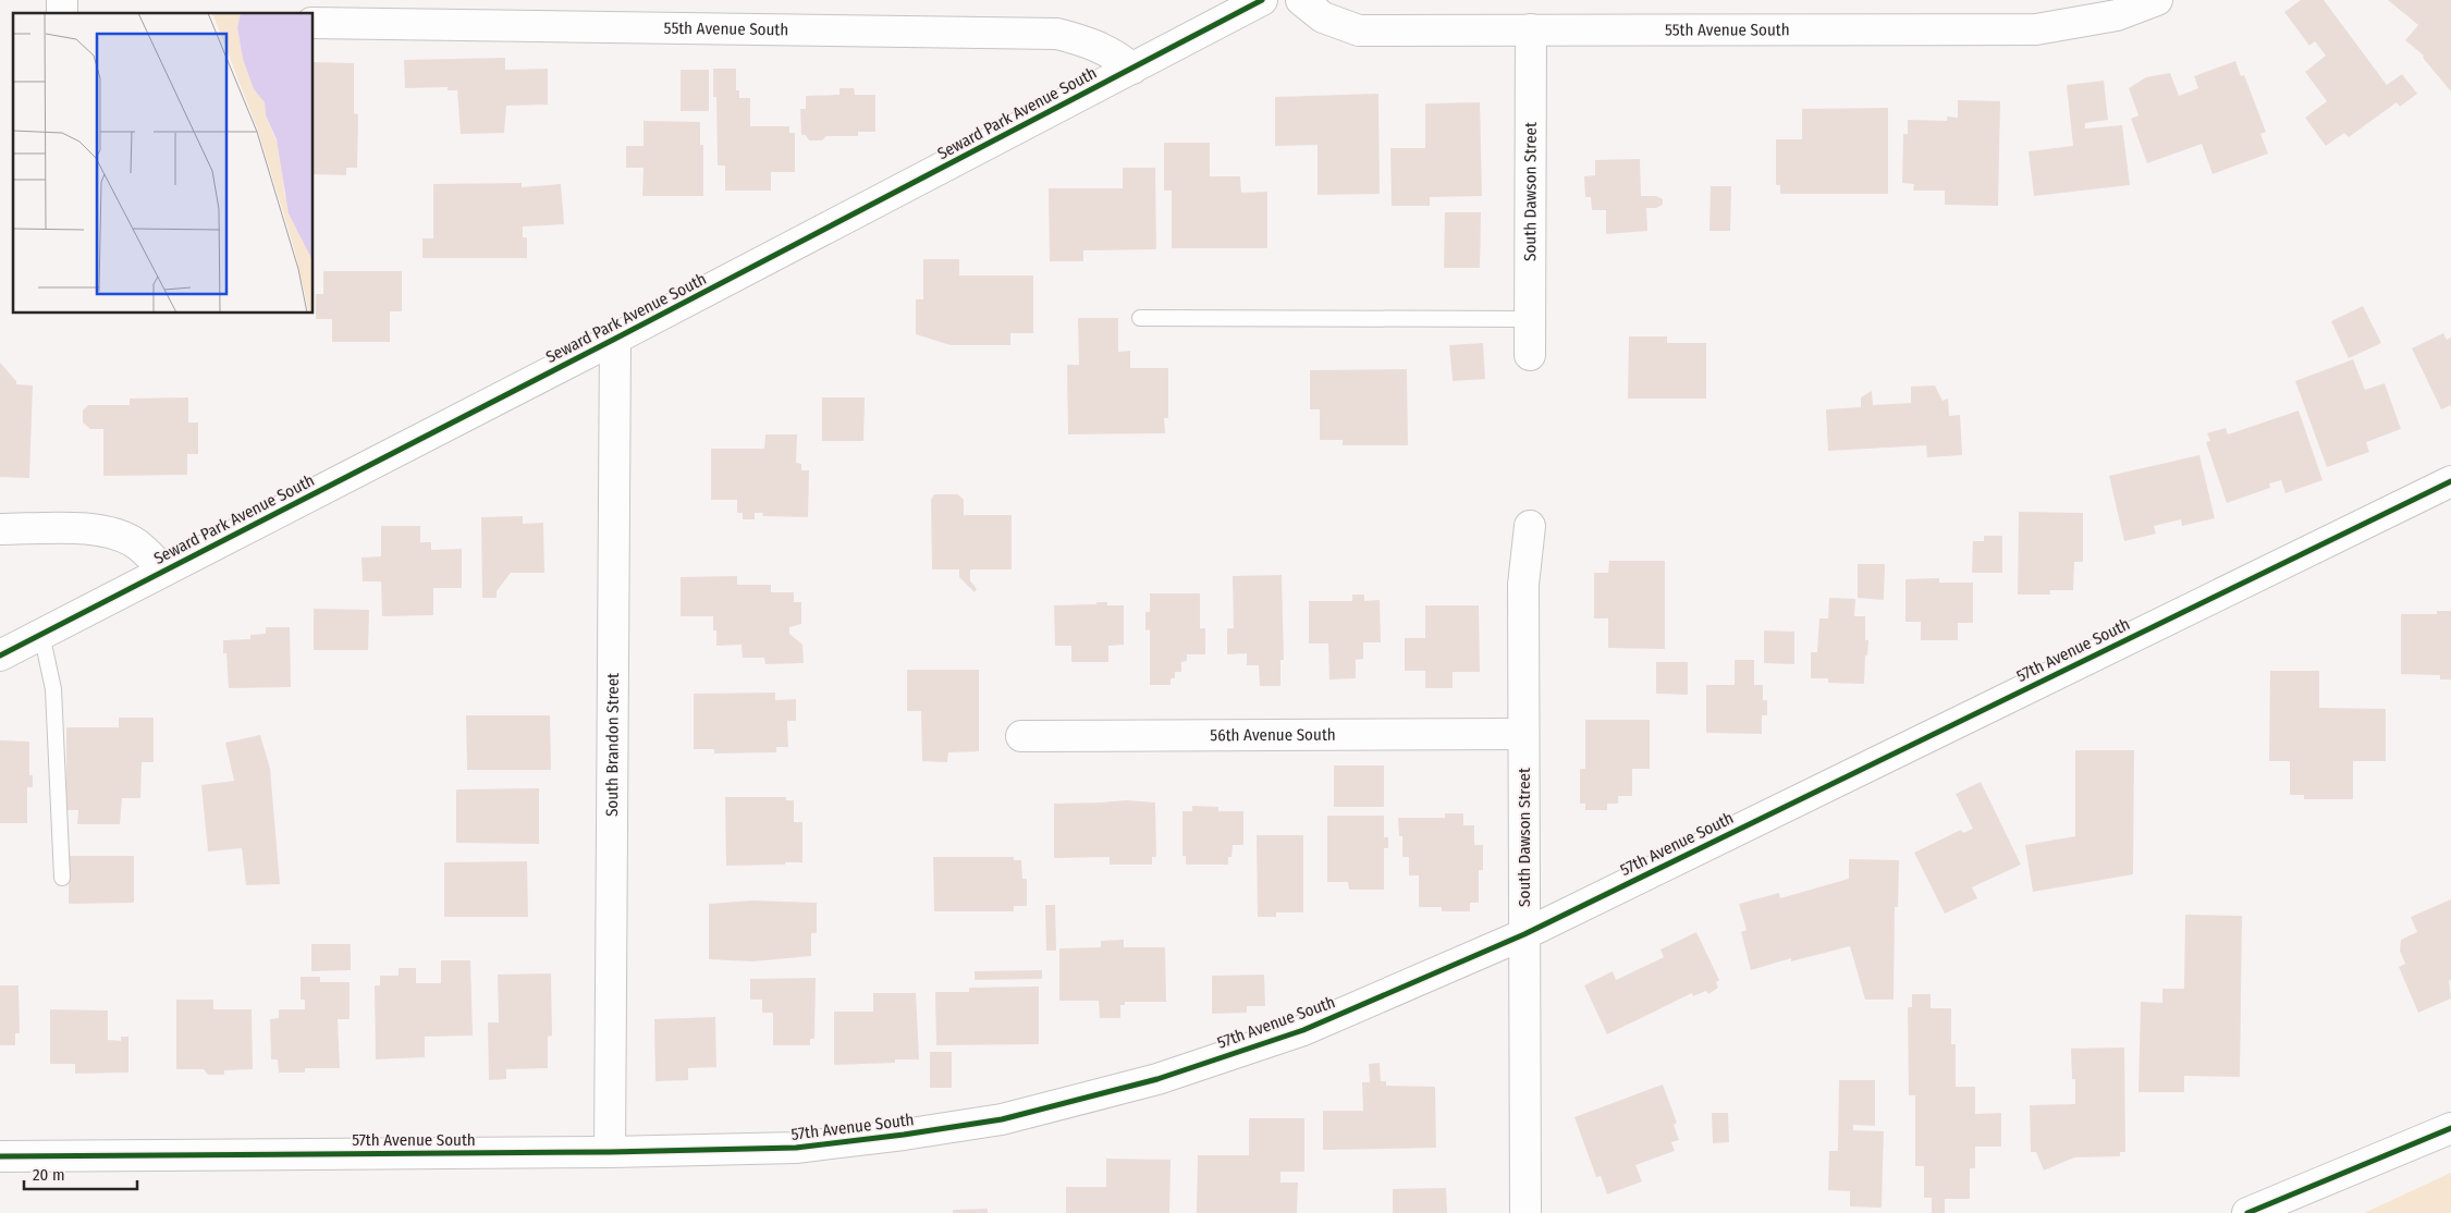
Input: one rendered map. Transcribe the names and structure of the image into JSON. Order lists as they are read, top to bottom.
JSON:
{
  "streets": {
    "street": [
      "55th Avenue South",
      "Seward Park Avenue South",
      "South Dawson Street",
      "57th Avenue South",
      "56th Avenue South",
      "South Brandon Street"
    ]
  },
  "crossings": [
    ["55th Avenue South", "Seward Park Avenue South"],
    ["55th Avenue South", "South Dawson Street"],
    ["Seward Park Avenue South", "South Brandon Street"],
    ["South Dawson Street", "57th Avenue South"],
    ["South Dawson Street", "56th Avenue South"],
    ["57th Avenue South", "South Brandon Street"]
  ],
  "scale_bar": "20 m"
}
